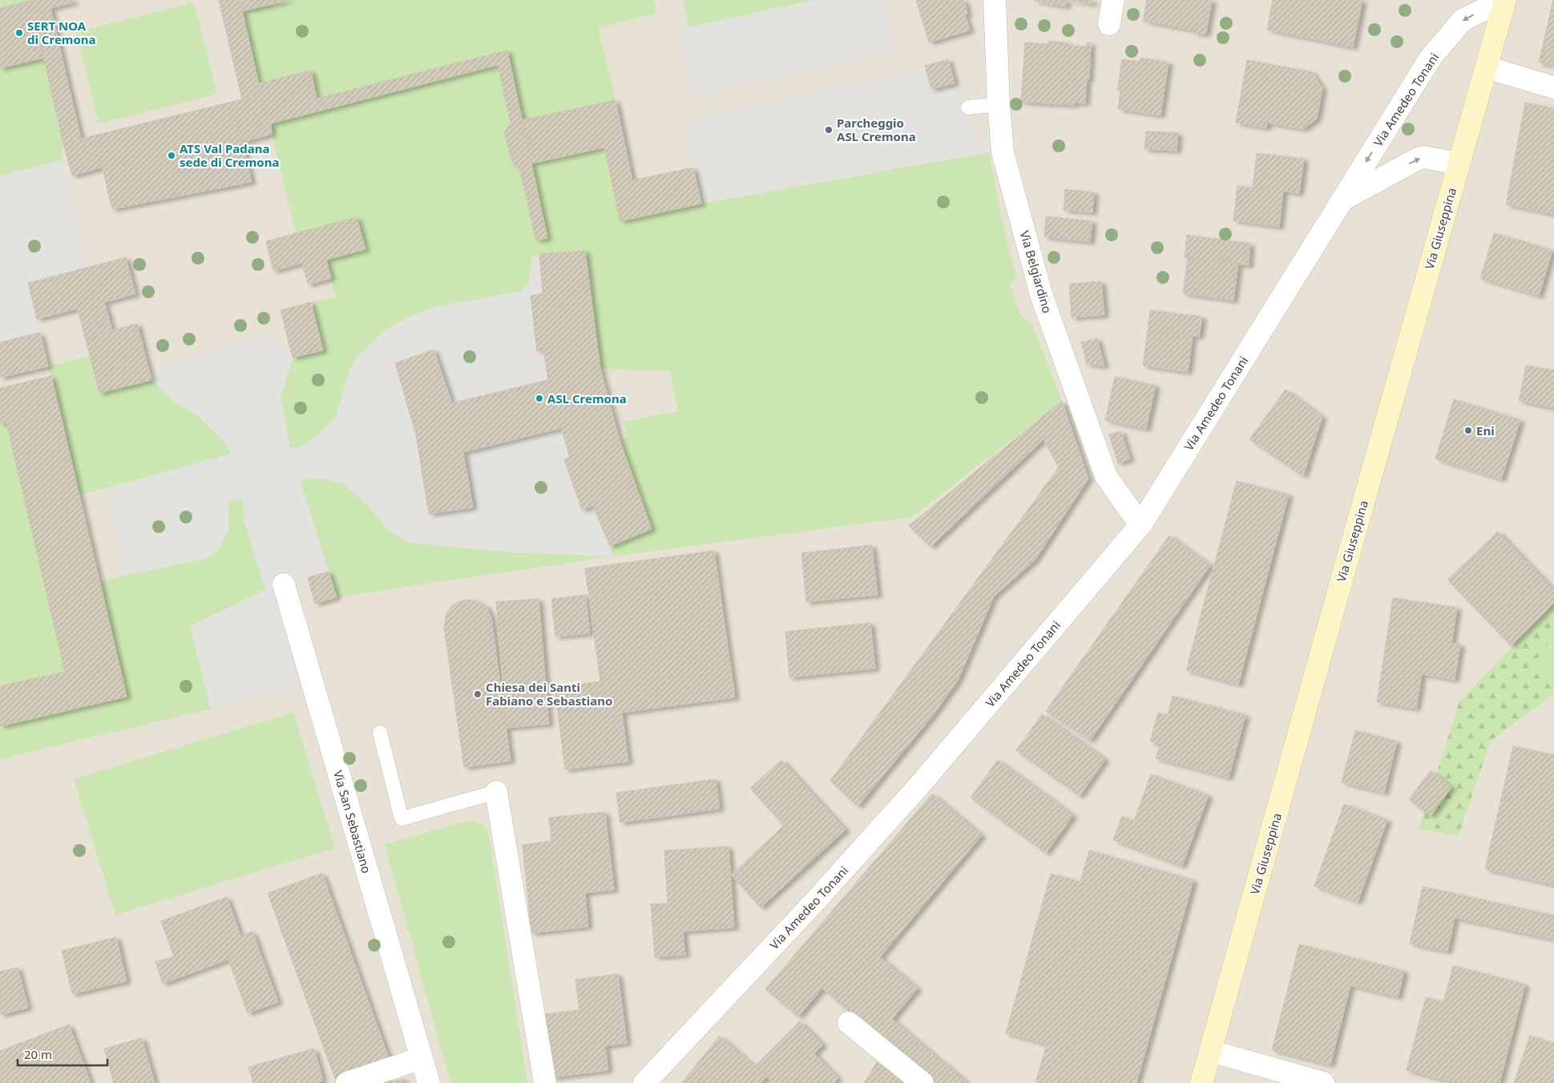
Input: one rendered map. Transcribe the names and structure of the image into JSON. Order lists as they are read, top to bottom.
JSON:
{
  "streets": {
    "main road": ["Via Giuseppina"],
    "street": ["Via Amedeo Tonani", "Via Belgiardino", "Via San Sebastiano"]
  },
  "crossings": [
    ["Via Amedeo Tonani", "Via Giuseppina"],
    ["Via Amedeo Tonani", "Via Belgiardino"]
  ],
  "places": [
    "SERT NOA di Cremona",
    "Parcheggio ASL Cremona",
    "ATS Val Padana sede di Cremona",
    "ASL Cremona",
    "Eni",
    "Chiesa dei Santi Fabiano e Sebastiano"
  ],
  "scale_bar": "20 m"
}
